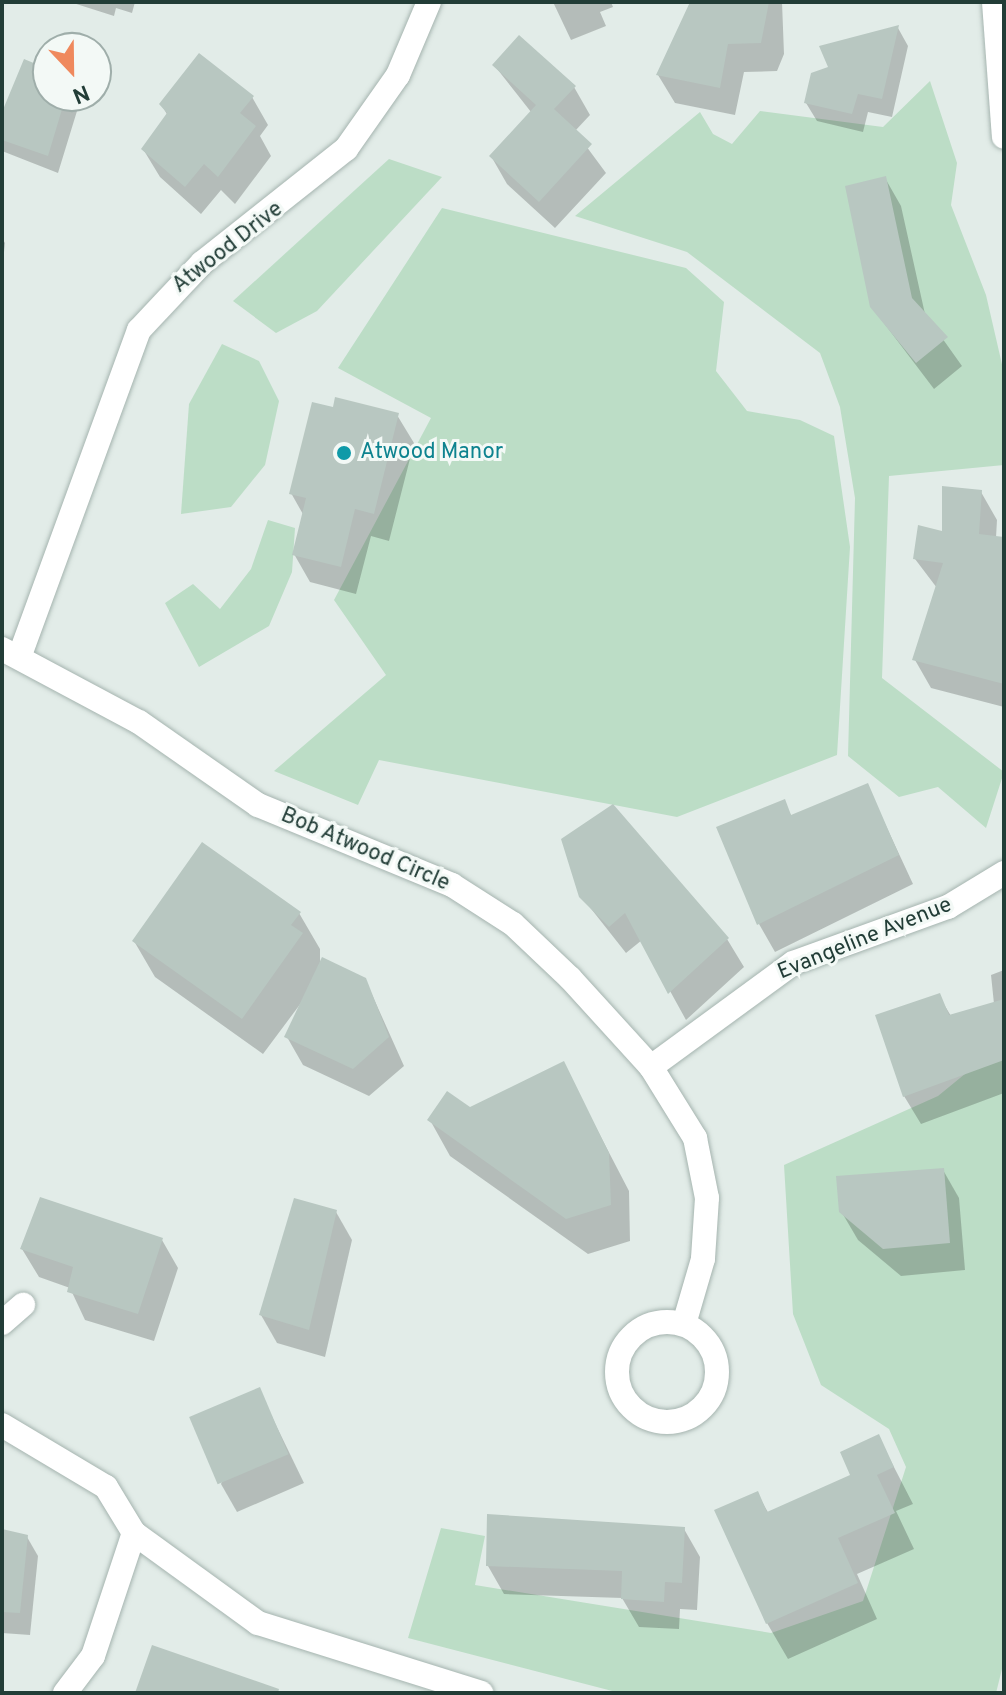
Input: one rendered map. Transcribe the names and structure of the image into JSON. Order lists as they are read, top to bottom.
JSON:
{
  "streets": {
    "street": ["Atwood Drive", "Bob Atwood Circle", "Evangeline Avenue"]
  },
  "crossings": [
    ["Atwood Drive", "Bob Atwood Circle"],
    ["Bob Atwood Circle", "Evangeline Avenue"]
  ],
  "places": ["Atwood Manor"],
  "north": "bottom"
}
